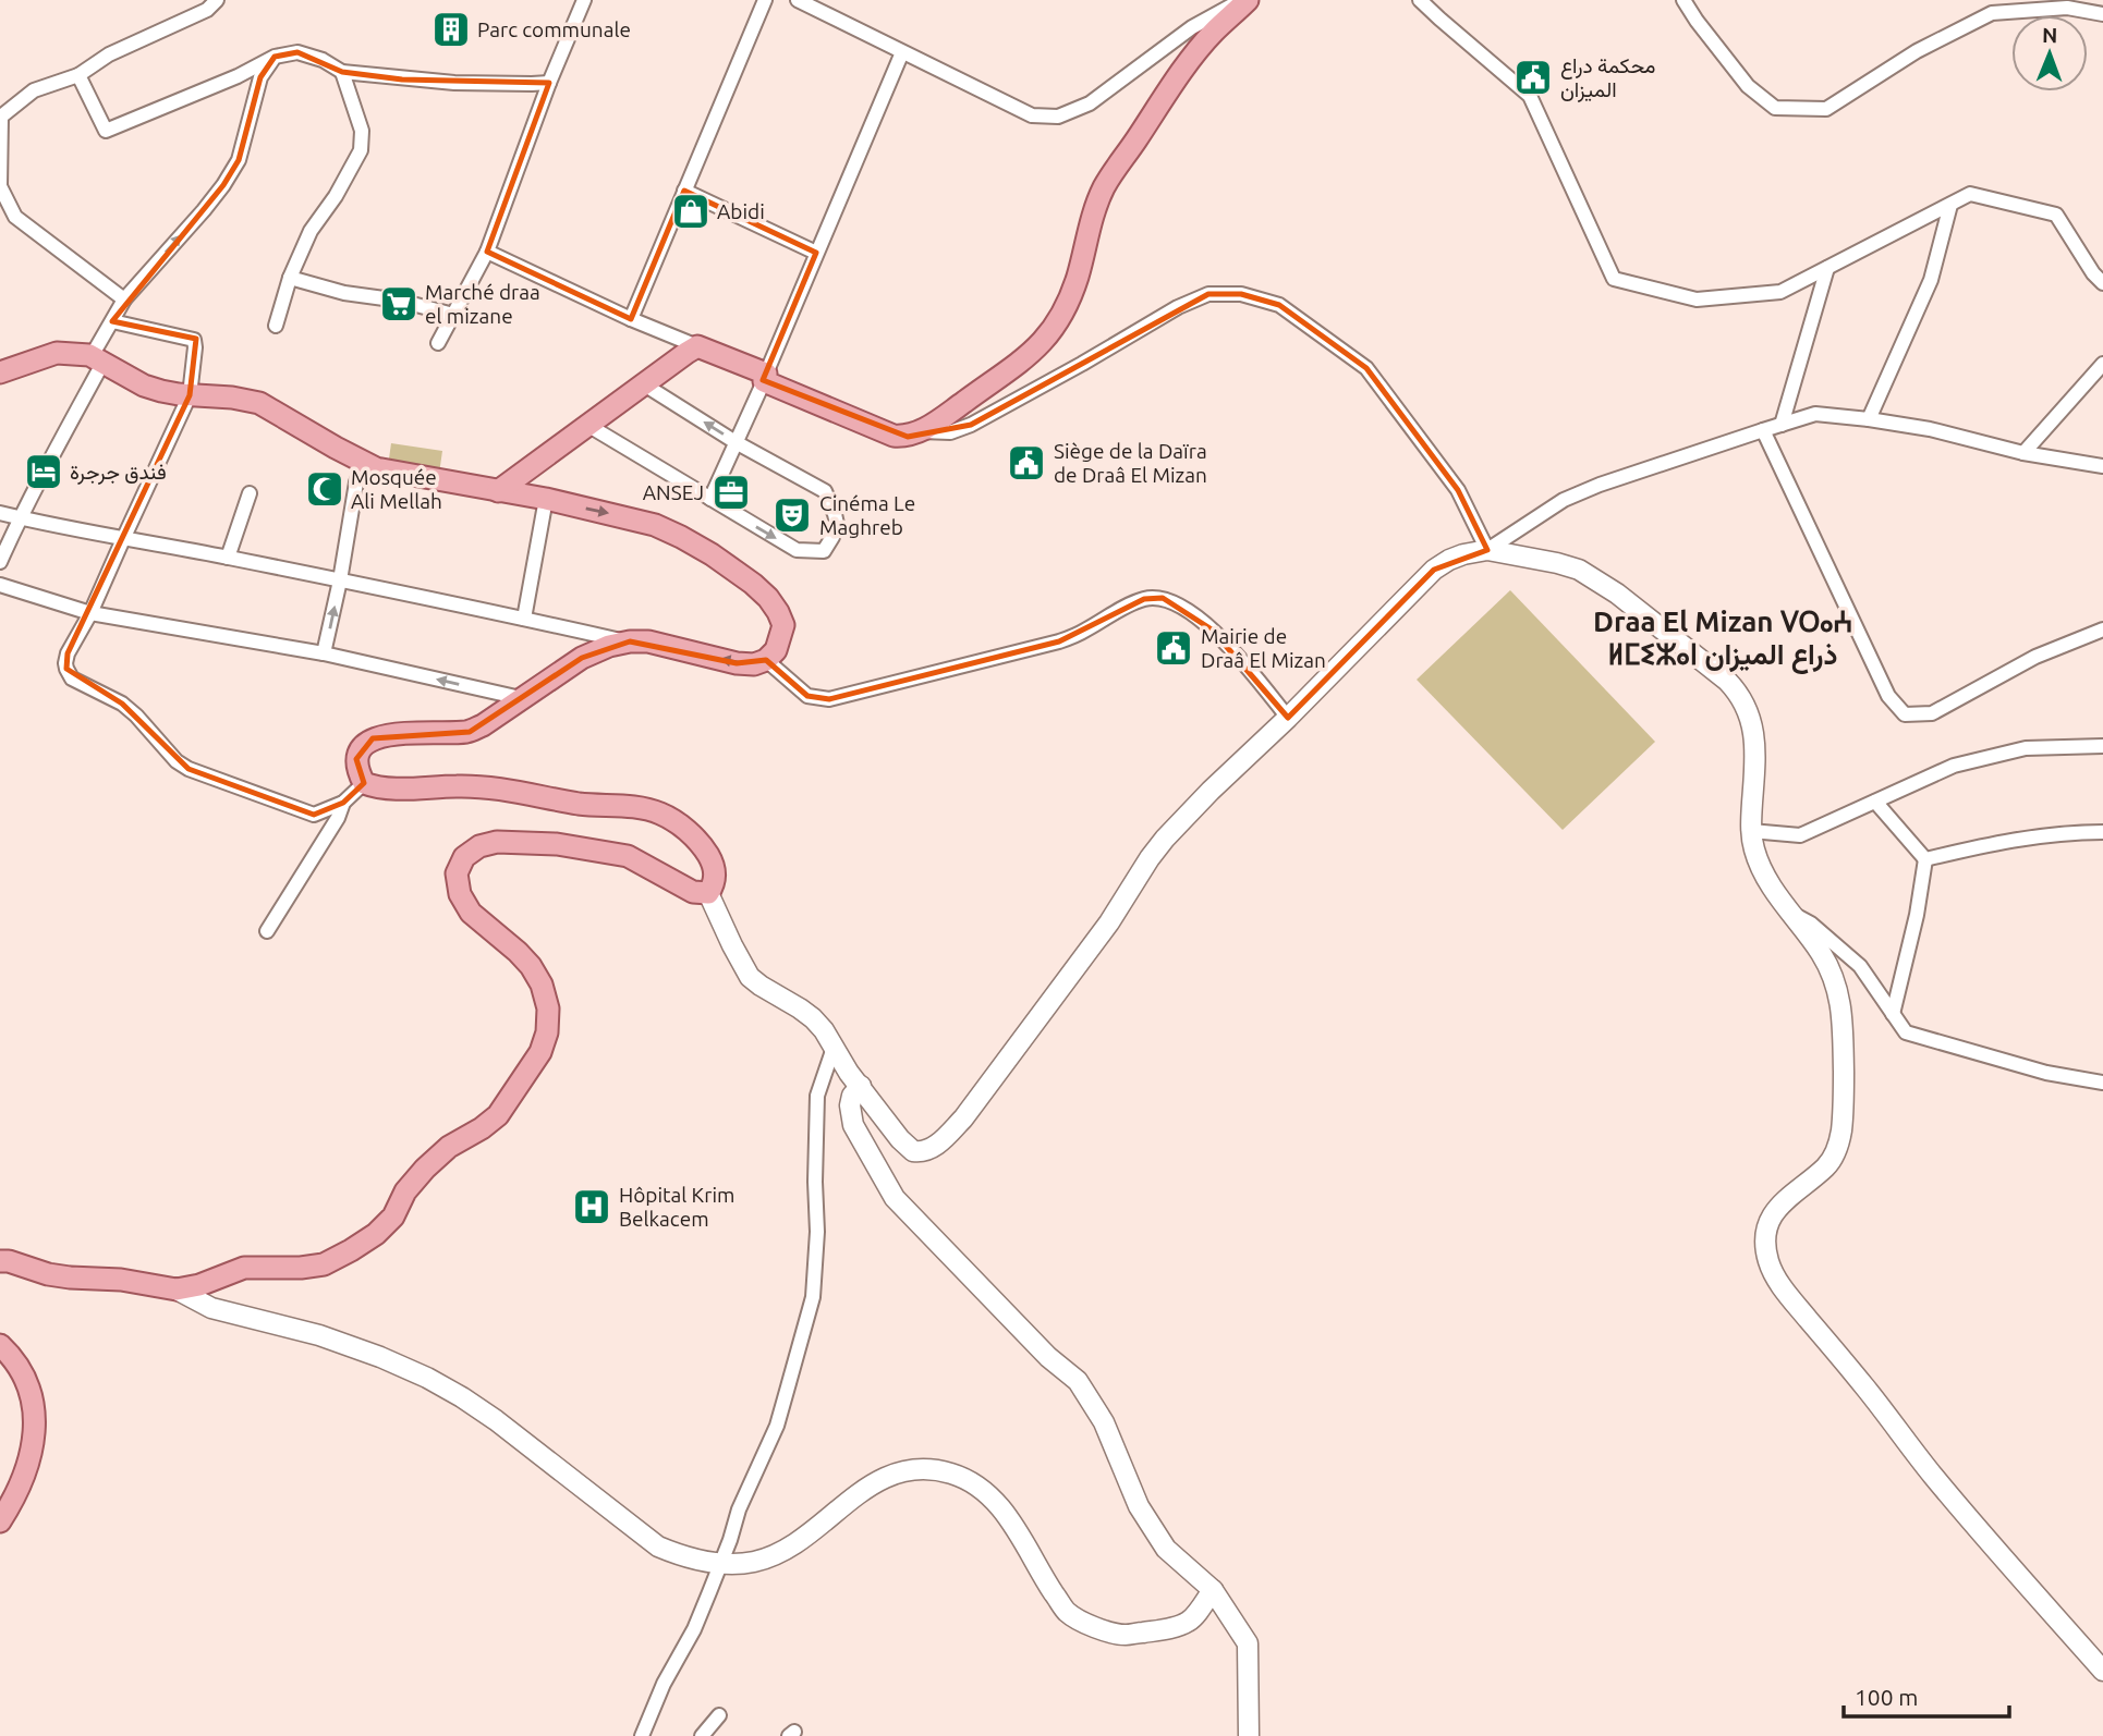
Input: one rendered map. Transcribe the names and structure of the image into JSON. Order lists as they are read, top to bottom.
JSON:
{
  "districts": ["Draa El Mizan ⴸⵔⴰⵄ ⵍⵎⵉⵣⴰⵏ ذراع الميزان"],
  "places": {
    "building": ["Parc communale"],
    "public building": ["محكمة دراع الميزان", "Siège de la Daïra de Draâ El Mizan", "Mairie de Draâ El Mizan"],
    "shop": ["Abidi"],
    "supermarket": ["Marché draa el mizane"],
    "hotel": ["فندق جرجرة"],
    "mosque": ["Mosquée Ali Mellah"],
    "office": ["ANSEJ"],
    "theatre": ["Cinéma Le Maghreb"],
    "hospital": ["Hôpital Krim Belkacem"]
  },
  "scale_bar": "100 m",
  "north": "top"
}
